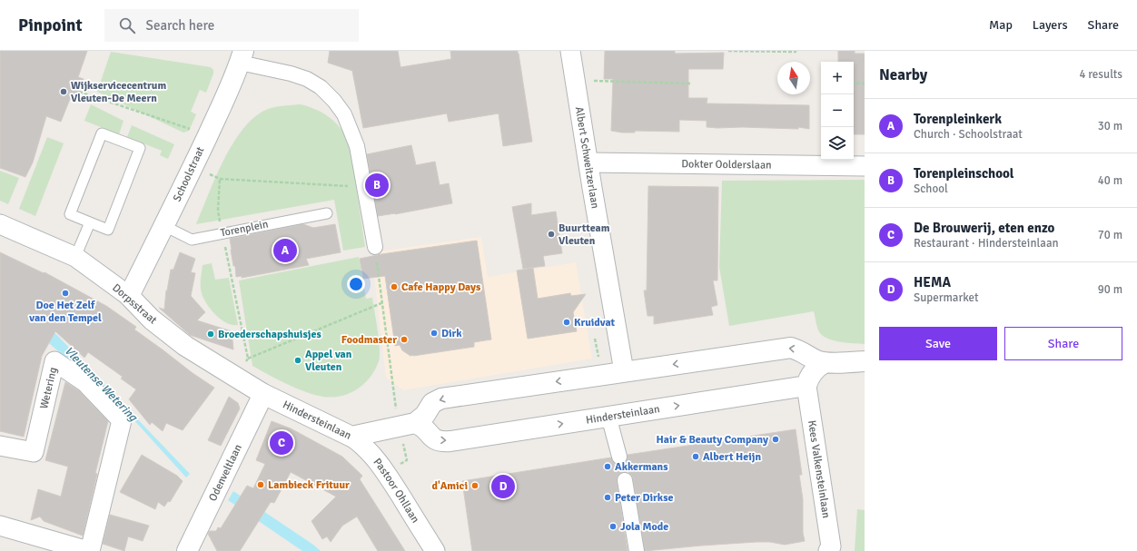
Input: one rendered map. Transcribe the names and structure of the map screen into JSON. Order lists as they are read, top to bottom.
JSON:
{
  "streets": {
    "street": [
      "Albert Schweitzerlaan",
      "Dokter Oolderslaan",
      "Schoolstraat",
      "Dorpsstraat",
      "Wetering",
      "Hindersteinlaan",
      "Kees Valkensteinlaan",
      "Odenveltlaan",
      "Pastoor Ohllaan"
    ],
    "lane": ["Torenplein"]
  },
  "crossings": [
    ["Albert Schweitzerlaan", "Dokter Oolderslaan"],
    ["Schoolstraat", "Torenplein"],
    ["Schoolstraat", "Dorpsstraat"],
    ["Dorpsstraat", "Hindersteinlaan"],
    ["Dorpsstraat", "Odenveltlaan"],
    ["Hindersteinlaan", "Kees Valkensteinlaan"],
    ["Hindersteinlaan", "Odenveltlaan"],
    ["Hindersteinlaan", "Pastoor Ohllaan"]
  ],
  "water": ["Vleutense Wetering"],
  "places": [
    "Wijkservicecentrum Vleuten-De Meern",
    "Buurtteam Vleuten",
    "Cafe Happy Days",
    "Doe Het Zelf van den Tempel",
    "Kruidvat",
    "Dirk",
    "Broederschapshuisjes",
    "Foodmaster",
    "Appel van Vleuten",
    "Hair & Beauty Company",
    "Albert Heijn",
    "Akkermans",
    "Lambieck Frituur",
    "d'Amici",
    "Peter Dirkse",
    "Jola Mode"
  ],
  "north": "top",
  "page": {
    "header": "Pinpoint",
    "search": "Search here",
    "nav": ["Map", "Layers", "Share"],
    "heading": ["Nearby", "4 results"],
    "map_buttons": ["+", "−"],
    "list": [
      {
        "mark": "A",
        "name": "Torenpleinkerk",
        "note": "Church · Schoolstraat",
        "value": "30 m"
      },
      {
        "mark": "B",
        "name": "Torenpleinschool",
        "note": "School",
        "value": "40 m"
      },
      {
        "mark": "C",
        "name": "De Brouwerij, eten enzo",
        "note": "Restaurant · Hindersteinlaan",
        "value": "70 m"
      },
      {
        "mark": "D",
        "name": "HEMA",
        "note": "Supermarket",
        "value": "90 m"
      }
    ],
    "pins": [
      "B",
      "A",
      "C",
      "D"
    ],
    "buttons": ["Save", "Share"]
  }
}
